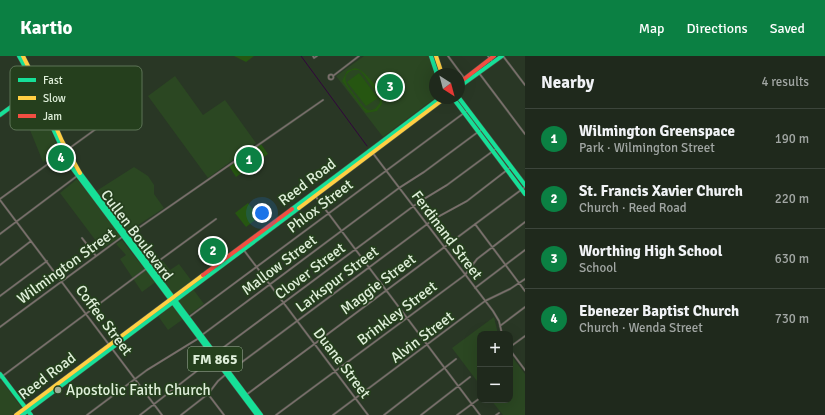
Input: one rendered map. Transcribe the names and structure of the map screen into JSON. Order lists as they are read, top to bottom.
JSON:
{
  "streets": {
    "street": [
      "Reed Road",
      "Phlox Street",
      "Cullen Boulevard",
      "Ferdinand Street",
      "Mallow Street",
      "Wilmington Street",
      "Clover Street",
      "Larkspur Street",
      "Maggie Street",
      "Brinkley Street",
      "Coffee Street",
      "Alvin Street",
      "FM 865",
      "Duane Street"
    ]
  },
  "crossings": [
    ["Reed Road", "Cullen Boulevard"],
    ["Reed Road", "Ferdinand Street"],
    ["Reed Road", "Coffee Street"],
    ["Reed Road", "Duane Street"],
    ["Phlox Street", "Cullen Boulevard"],
    ["Phlox Street", "Ferdinand Street"],
    ["Phlox Street", "Duane Street"],
    ["Cullen Boulevard", "Mallow Street"],
    ["Cullen Boulevard", "Wilmington Street"],
    ["Cullen Boulevard", "Clover Street"],
    ["Cullen Boulevard", "Larkspur Street"],
    ["Cullen Boulevard", "Maggie Street"],
    ["Ferdinand Street", "Mallow Street"],
    ["Ferdinand Street", "Clover Street"],
    ["Ferdinand Street", "Larkspur Street"],
    ["Ferdinand Street", "Maggie Street"],
    ["Ferdinand Street", "Brinkley Street"],
    ["Ferdinand Street", "Alvin Street"],
    ["Mallow Street", "Coffee Street"],
    ["Mallow Street", "Duane Street"],
    ["Wilmington Street", "Coffee Street"],
    ["Clover Street", "Coffee Street"],
    ["Clover Street", "Duane Street"],
    ["Larkspur Street", "Duane Street"],
    ["Maggie Street", "Duane Street"],
    ["Brinkley Street", "Duane Street"],
    ["Alvin Street", "Duane Street"]
  ],
  "places": ["Apostolic Faith Church"],
  "legend": ["Fast", "Slow", "Jam"],
  "north": "bottom right",
  "page": {
    "header": "Kartio",
    "nav": ["Map", "Directions", "Saved"],
    "heading": ["Nearby", "4 results"],
    "pins": [
      "3",
      "4",
      "1",
      "2"
    ],
    "list": [
      {
        "mark": "1",
        "name": "Wilmington Greenspace",
        "note": "Park · Wilmington Street",
        "value": "190 m"
      },
      {
        "mark": "2",
        "name": "St. Francis Xavier Church",
        "note": "Church · Reed Road",
        "value": "220 m"
      },
      {
        "mark": "3",
        "name": "Worthing High School",
        "note": "School",
        "value": "630 m"
      },
      {
        "mark": "4",
        "name": "Ebenezer Baptist Church",
        "note": "Church · Wenda Street",
        "value": "730 m"
      }
    ],
    "map_buttons": ["+", "−"]
  }
}
